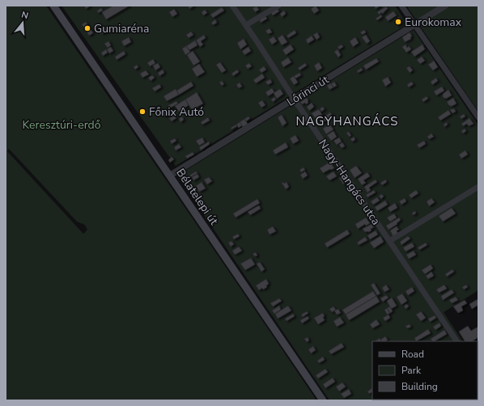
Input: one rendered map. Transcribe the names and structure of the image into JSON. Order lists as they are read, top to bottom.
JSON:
{
  "streets": {
    "main road": ["Bélatelepi út"],
    "street": ["Lőrinci út", "Nagy-Hangács utca"]
  },
  "crossings": [
    ["Lőrinci út", "Nagy-Hangács utca"],
    ["Lőrinci út", "Bélatelepi út"]
  ],
  "districts": ["NAGYHANGÁCS"],
  "parks": ["Keresztúri-erdő"],
  "places": ["Eurokomax", "Gumiaréna", "Főnix Autó"],
  "legend": ["Road", "Park", "Building"],
  "north": "top"
}
